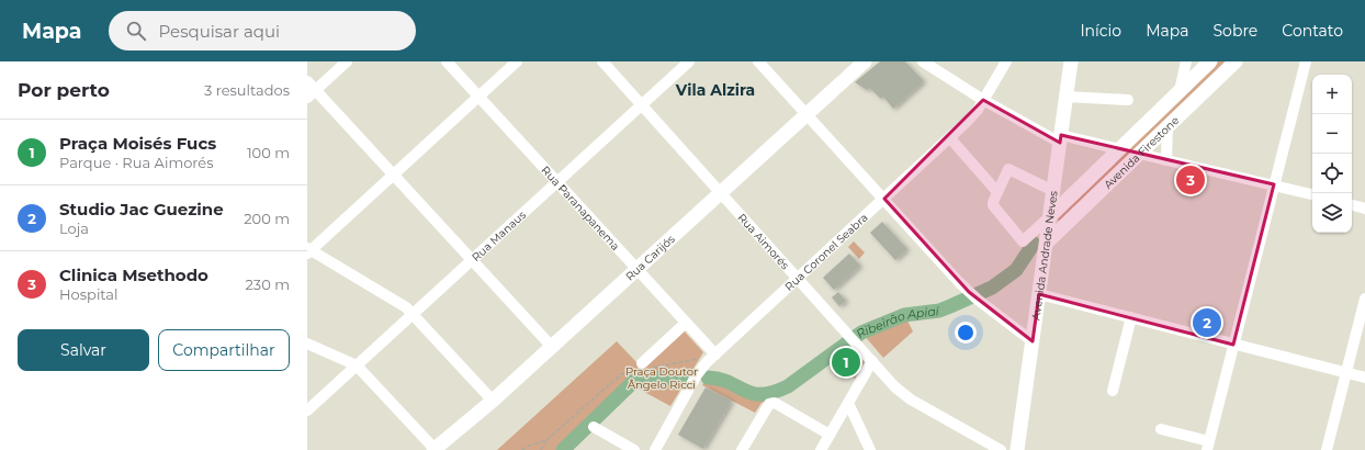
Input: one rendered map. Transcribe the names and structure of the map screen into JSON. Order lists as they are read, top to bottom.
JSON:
{
  "streets": {
    "main road": ["Avenida Firestone", "Avenida Andrade Neves", "Rua Carijós"],
    "street": [
      "Rua Paranapanema",
      "Rua Manaus",
      "Rua Aimorés",
      "Rua Coronel Seabra"
    ]
  },
  "crossings": [
    ["Avenida Firestone", "Avenida Andrade Neves"],
    ["Rua Paranapanema", "Rua Manaus"],
    ["Rua Paranapanema", "Rua Coronel Seabra"],
    ["Rua Paranapanema", "Rua Carijós"],
    ["Rua Manaus", "Rua Aimorés"],
    ["Rua Aimorés", "Rua Coronel Seabra"],
    ["Rua Aimorés", "Rua Carijós"]
  ],
  "districts": ["Vila Alzira"],
  "water": ["Ribeirão Apiaí"],
  "parks": ["Praça Doutor Ângelo Ricci"],
  "page": {
    "header": "Mapa",
    "search": "Pesquisar aqui",
    "nav": [
      "Início",
      "Mapa",
      "Sobre",
      "Contato"
    ],
    "heading": ["Por perto", "3 resultados"],
    "map_buttons": ["+", "−"],
    "list": [
      {
        "mark": "1",
        "name": "Praça Moisés Fucs",
        "note": "Parque · Rua Aimorés",
        "value": "100 m"
      },
      {
        "mark": "2",
        "name": "Studio Jac Guezine",
        "note": "Loja",
        "value": "200 m"
      },
      {
        "mark": "3",
        "name": "Clinica Msethodo",
        "note": "Hospital",
        "value": "230 m"
      }
    ],
    "pins": ["3", "2", "1"],
    "buttons": ["Salvar", "Compartilhar"]
  }
}
